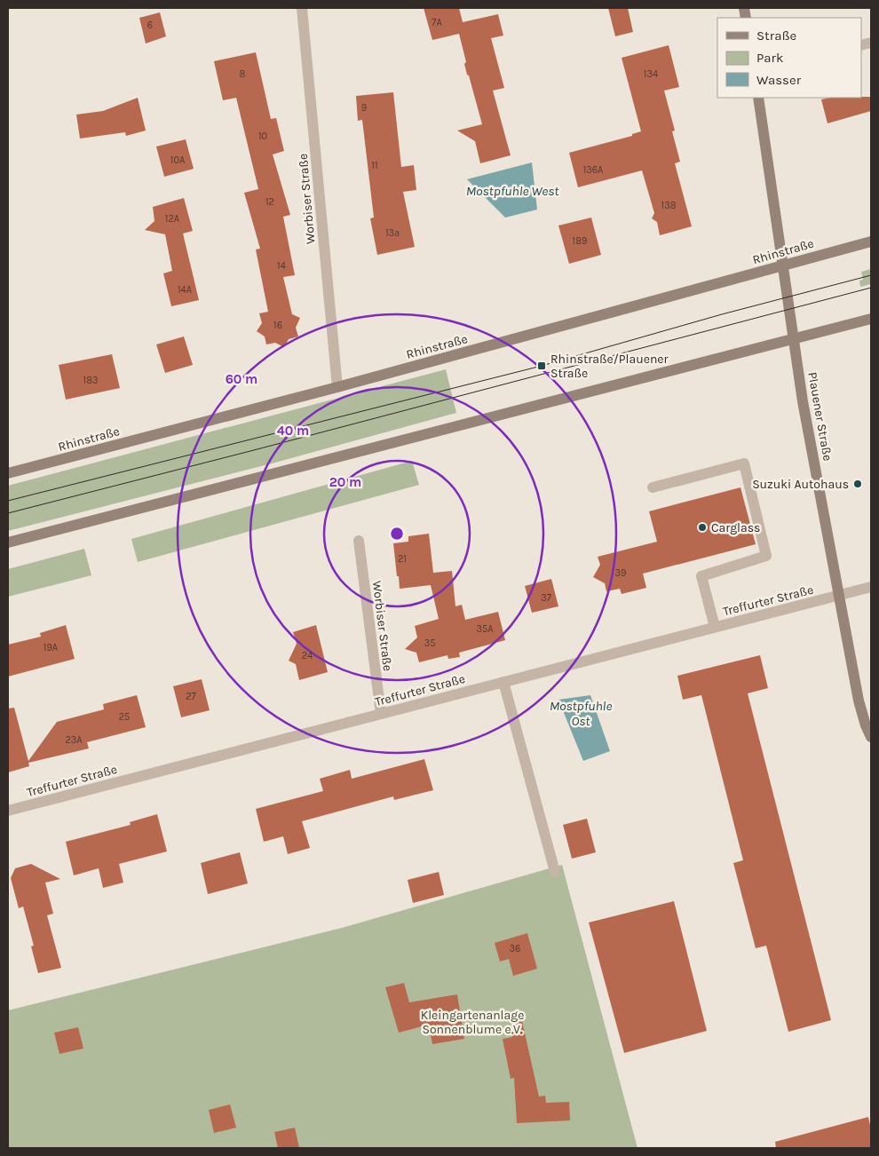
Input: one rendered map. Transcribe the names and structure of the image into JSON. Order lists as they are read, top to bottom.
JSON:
{
  "streets": {
    "main road": ["Rhinstraße", "Plauener Straße"],
    "street": ["Worbiser Straße", "Treffurter Straße"]
  },
  "crossings": [
    ["Worbiser Straße", "Rhinstraße"],
    ["Worbiser Straße", "Treffurter Straße"],
    ["Rhinstraße", "Plauener Straße"],
    ["Plauener Straße", "Treffurter Straße"]
  ],
  "water": ["Mostpfuhle West", "Mostpfuhle Ost"],
  "parks": ["Kleingartenanlage Sonnenblume e.V."],
  "places": {
    "transit": ["Rhinstraße/Plauener Straße"],
    "other": ["Suzuki Autohaus", "Carglass"]
  },
  "house_numbers": [
    "7A",
    "6",
    "8",
    "134",
    "9",
    "10",
    "10A",
    "11",
    "136A",
    "12",
    "138",
    "12A",
    "13a",
    "189",
    "14",
    "14A",
    "16",
    "183",
    "21",
    "39",
    "37",
    "35A",
    "35",
    "19A",
    "24",
    "27",
    "25",
    "23A",
    "36"
  ],
  "legend": ["Straße", "Park", "Wasser"],
  "rings": ["60 m", "40 m", "20 m"]
}
